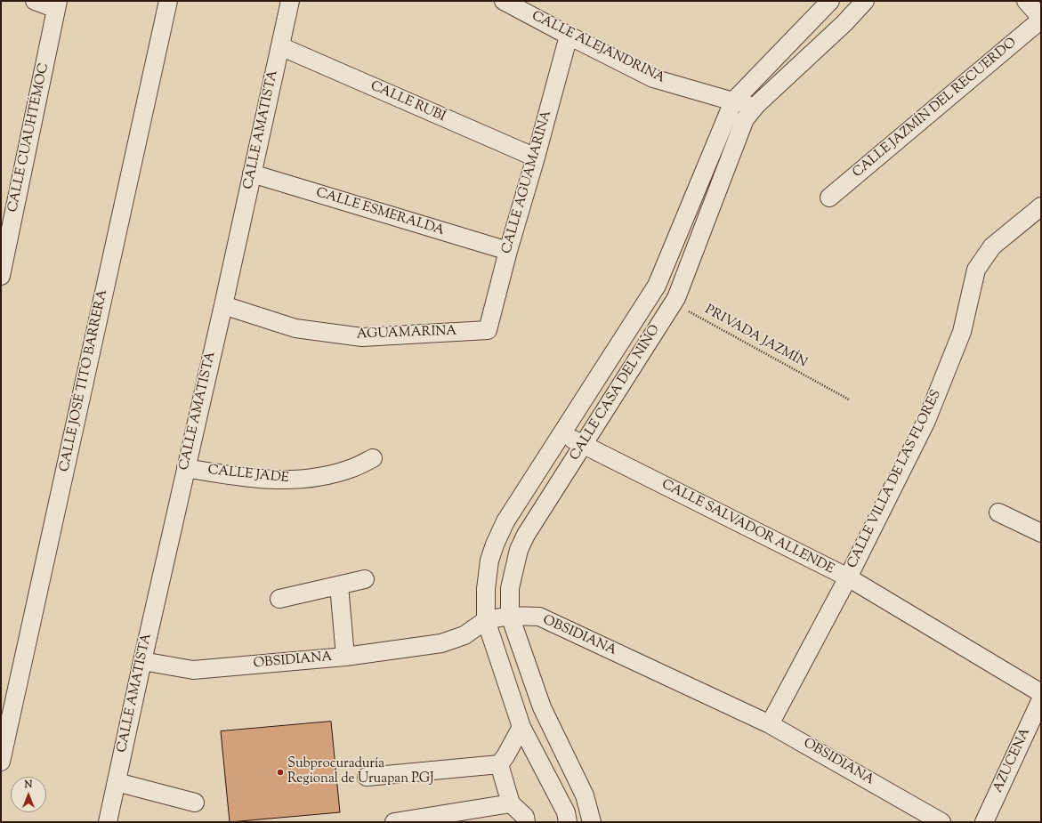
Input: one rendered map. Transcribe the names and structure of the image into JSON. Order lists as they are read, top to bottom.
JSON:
{
  "streets": {
    "street": [
      "CALLE ALEJANDRINA",
      "CALLE RUBÍ",
      "CALLE JAZMÍN DEL RECUERDO",
      "CALLE AMATISTA",
      "CALLE CUAUHTÉMOC",
      "CALLE AGUAMARINA",
      "CALLE ESMERALDA",
      "AGUAMARINA",
      "CALLE JOSÉ TITO BARRERA",
      "CALLE CASA DEL NIÑO",
      "CALLE JADE",
      "CALLE VILLA DE LAS FLORES",
      "CALLE SALVADOR ALLENDE",
      "OBSIDIANA",
      "AZUCENA"
    ],
    "path": ["PRIVADA JAZMÍN"]
  },
  "crossings": [
    ["CALLE ALEJANDRINA", "CALLE AGUAMARINA"],
    ["CALLE ALEJANDRINA", "CALLE CASA DEL NIÑO"],
    ["CALLE RUBÍ", "CALLE AMATISTA"],
    ["CALLE RUBÍ", "CALLE AGUAMARINA"],
    ["CALLE AMATISTA", "CALLE ESMERALDA"],
    ["CALLE AMATISTA", "AGUAMARINA"],
    ["CALLE AMATISTA", "CALLE JADE"],
    ["CALLE AMATISTA", "OBSIDIANA"],
    ["CALLE AGUAMARINA", "CALLE ESMERALDA"],
    ["CALLE AGUAMARINA", "AGUAMARINA"],
    ["PRIVADA JAZMÍN", "CALLE CASA DEL NIÑO"],
    ["CALLE CASA DEL NIÑO", "CALLE SALVADOR ALLENDE"],
    ["CALLE CASA DEL NIÑO", "OBSIDIANA"],
    ["CALLE VILLA DE LAS FLORES", "CALLE SALVADOR ALLENDE"],
    ["CALLE VILLA DE LAS FLORES", "OBSIDIANA"]
  ],
  "places": ["Subprocuraduría Regional de Uruapan PGJ"],
  "north": "top"
}
